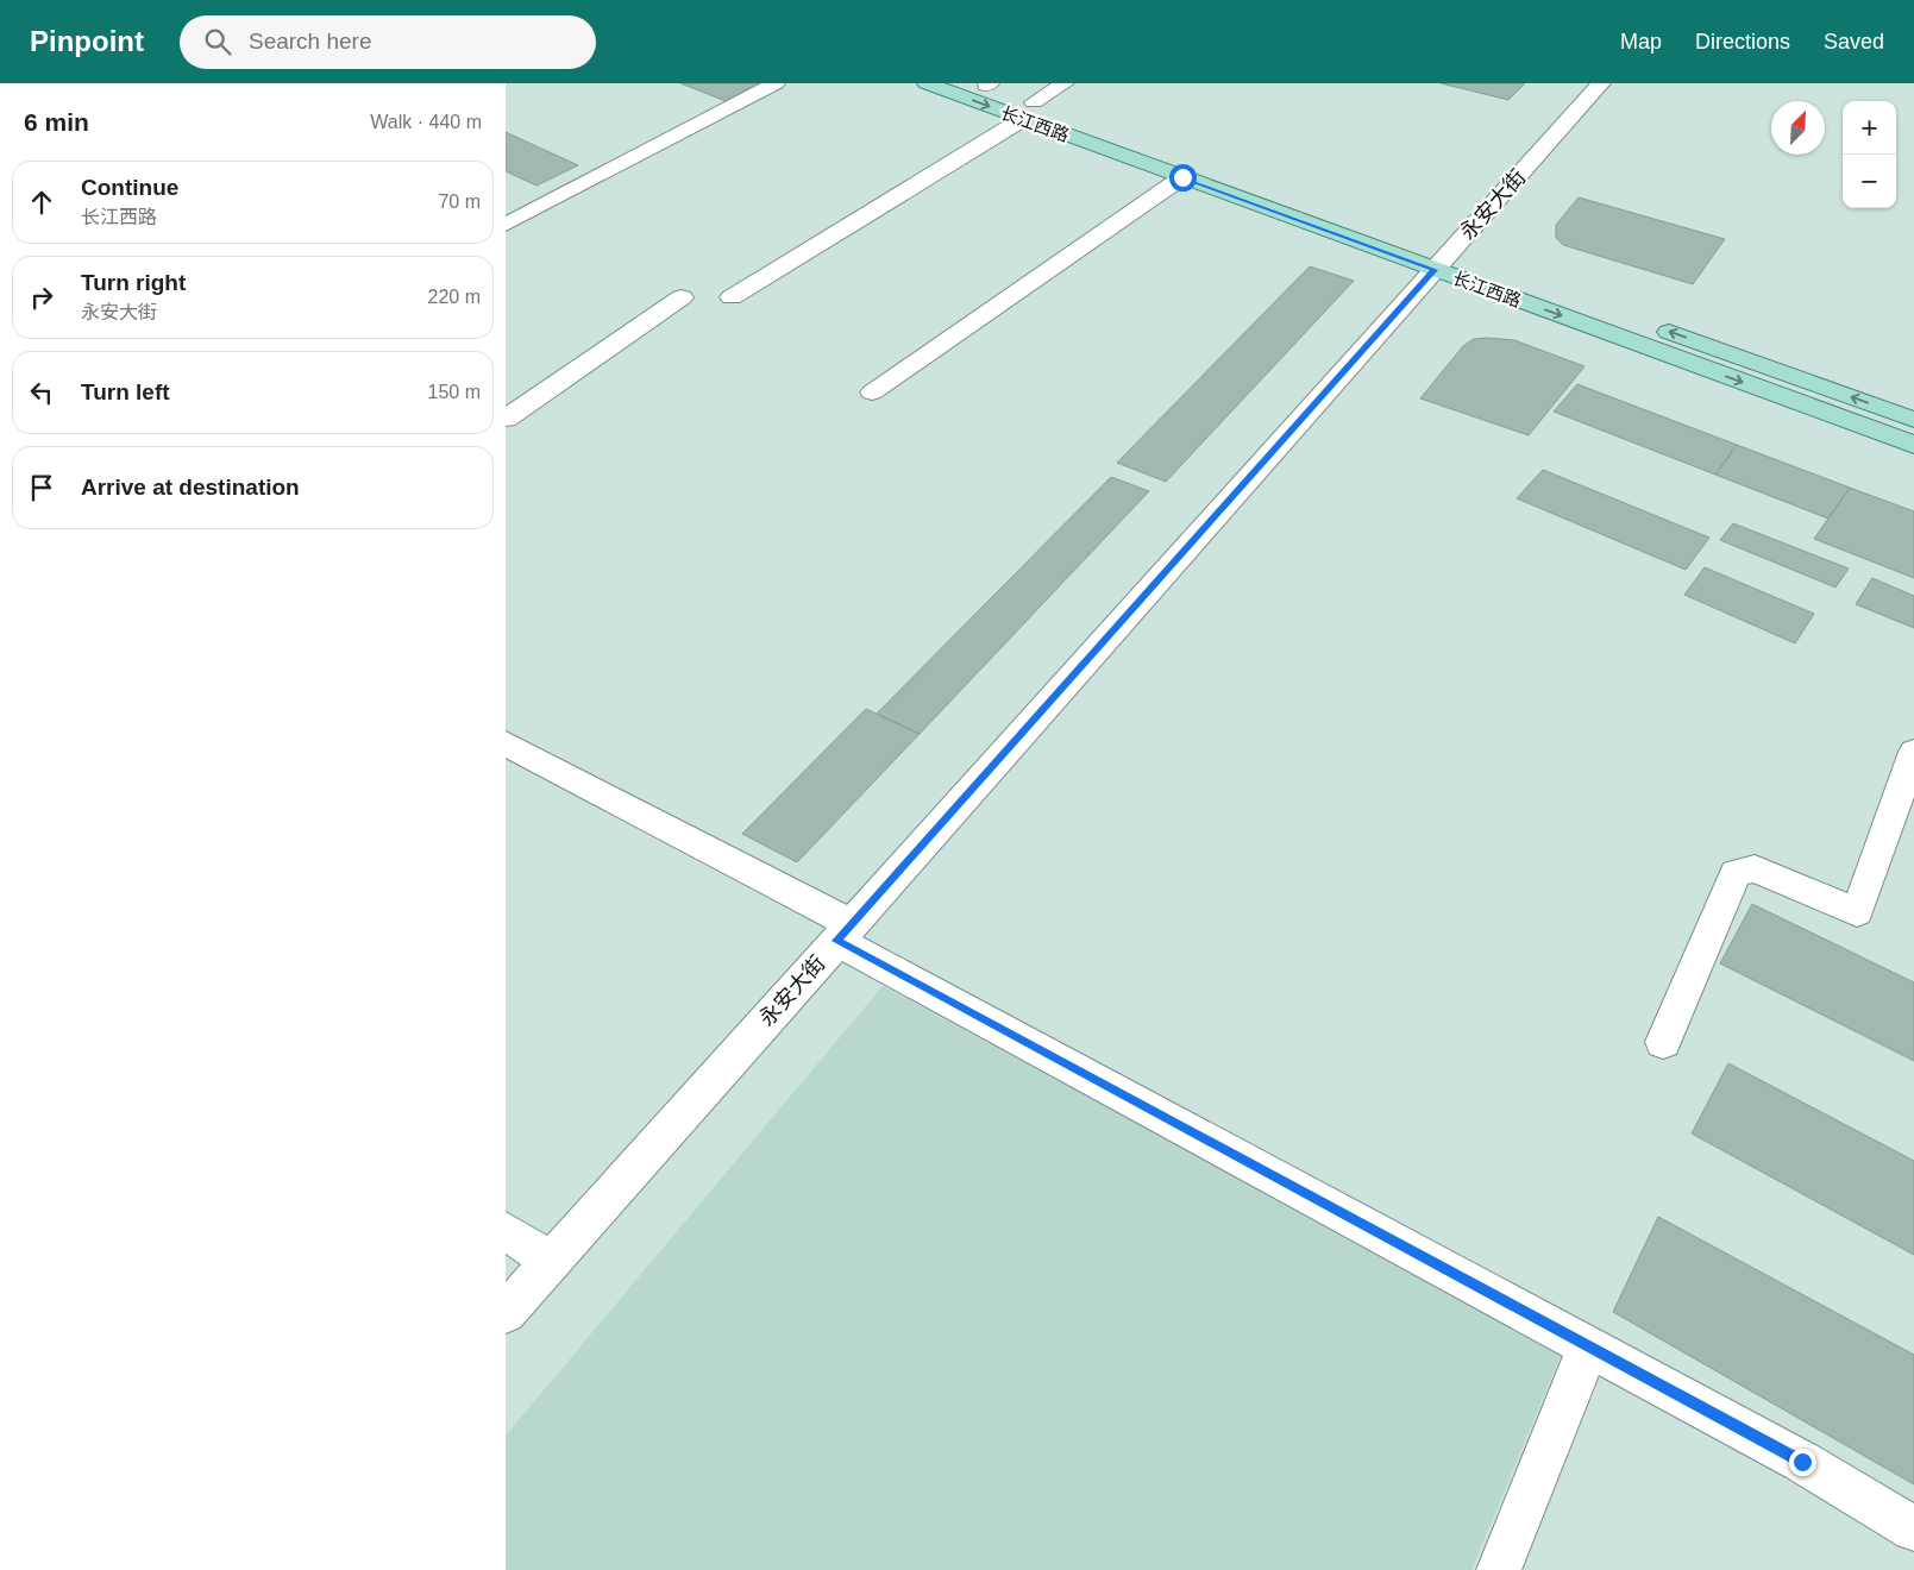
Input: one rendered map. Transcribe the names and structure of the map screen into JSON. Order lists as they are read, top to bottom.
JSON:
{
  "streets": {
    "main road": ["长江西路"],
    "street": ["永安大街"]
  },
  "crossings": [
    ["长江西路", "永安大街"]
  ],
  "north": "top right",
  "page": {
    "header": "Pinpoint",
    "search": "Search here",
    "nav": ["Map", "Directions", "Saved"],
    "heading": ["6 min", "Walk · 440 m"],
    "map_buttons": ["+", "−"],
    "list": [
      ["Continue", "长江西路", "70 m"],
      ["Turn right", "永安大街", "220 m"],
      ["Turn left", "150 m"],
      "Arrive at destination"
    ]
  }
}
